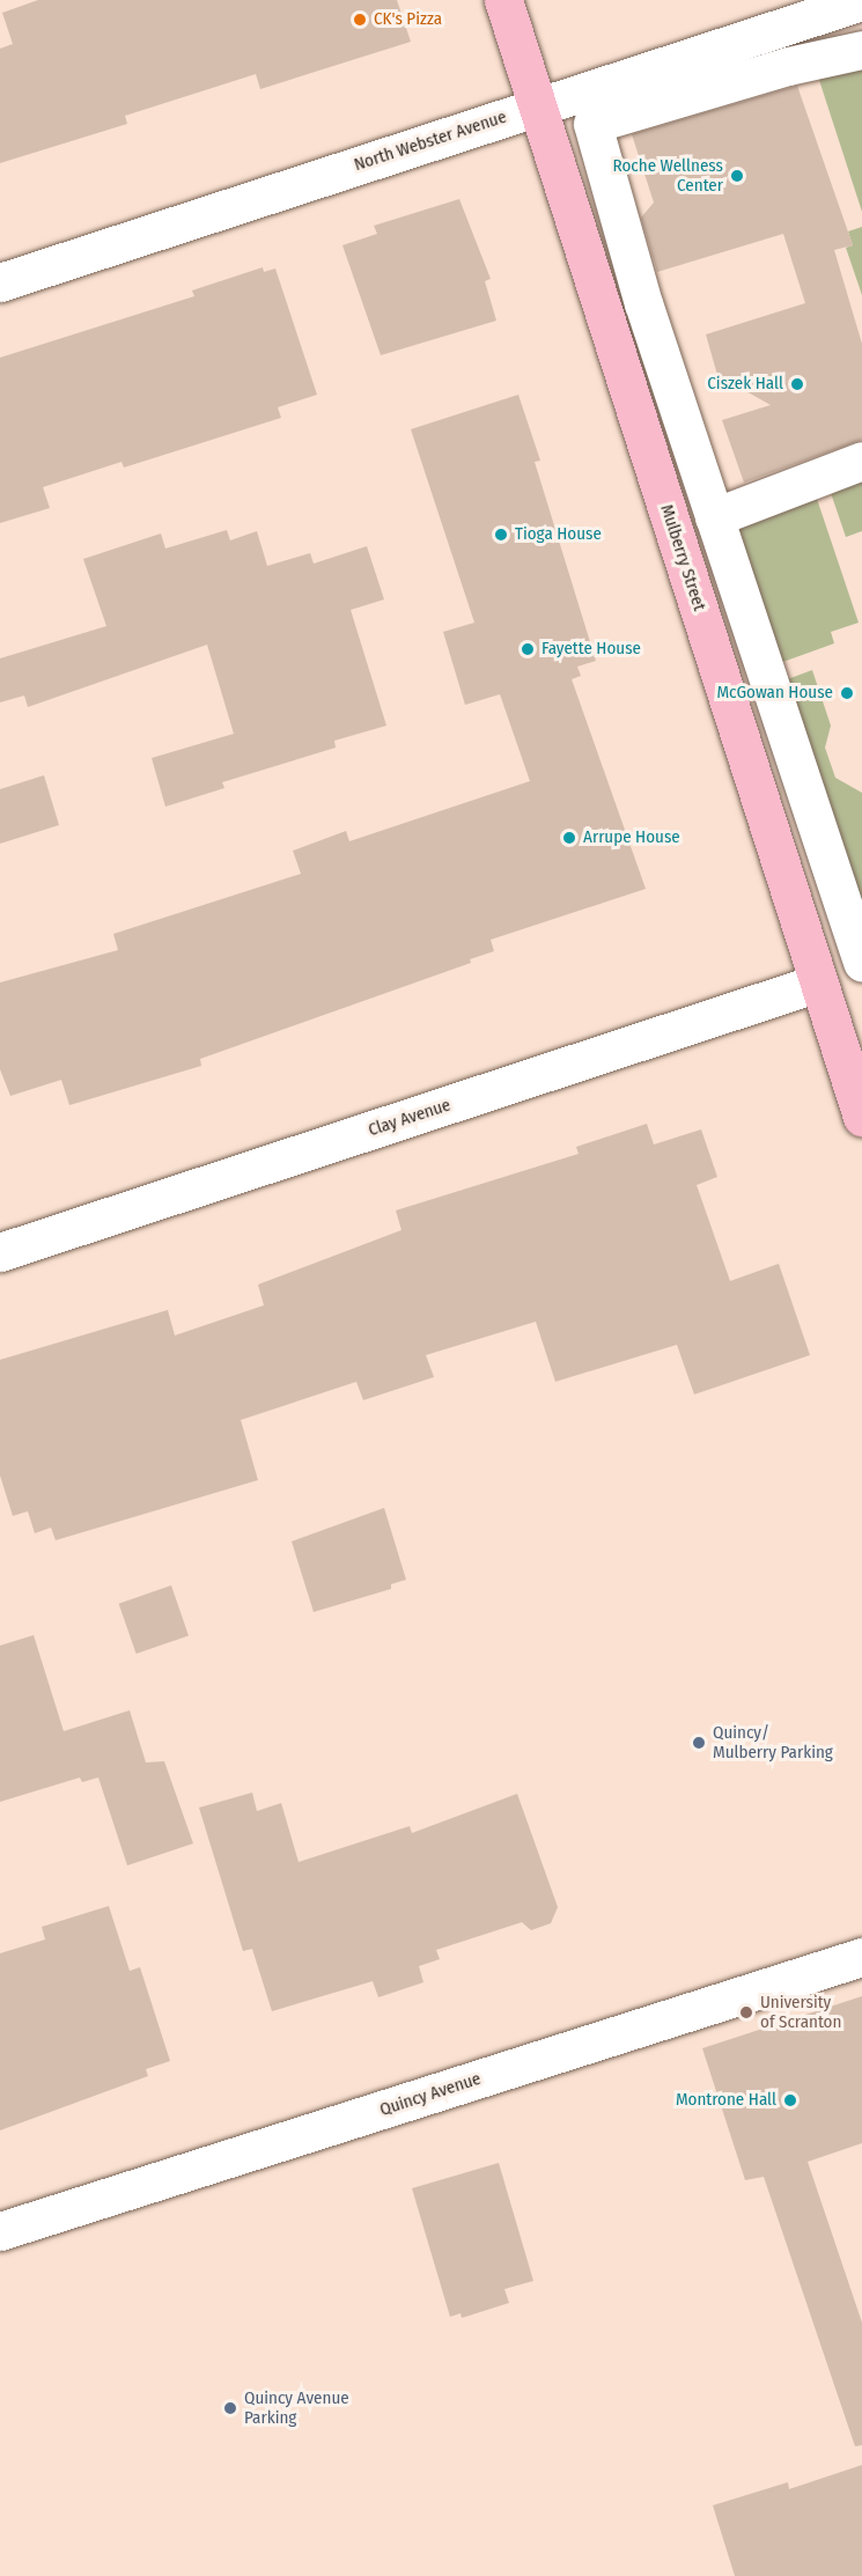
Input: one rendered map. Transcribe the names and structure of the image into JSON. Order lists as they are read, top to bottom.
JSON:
{
  "streets": {
    "main road": ["Mulberry Street"],
    "street": ["North Webster Avenue", "Clay Avenue", "Quincy Avenue"]
  },
  "crossings": [
    ["North Webster Avenue", "Mulberry Street"],
    ["Mulberry Street", "Clay Avenue"]
  ],
  "places": [
    "CK's Pizza",
    "Roche Wellness Center",
    "Ciszek Hall",
    "Tioga House",
    "Fayette House",
    "McGowan House",
    "Arrupe House",
    "Quincy/ Mulberry Parking",
    "University of Scranton",
    "Montrone Hall",
    "Quincy Avenue Parking"
  ]
}
